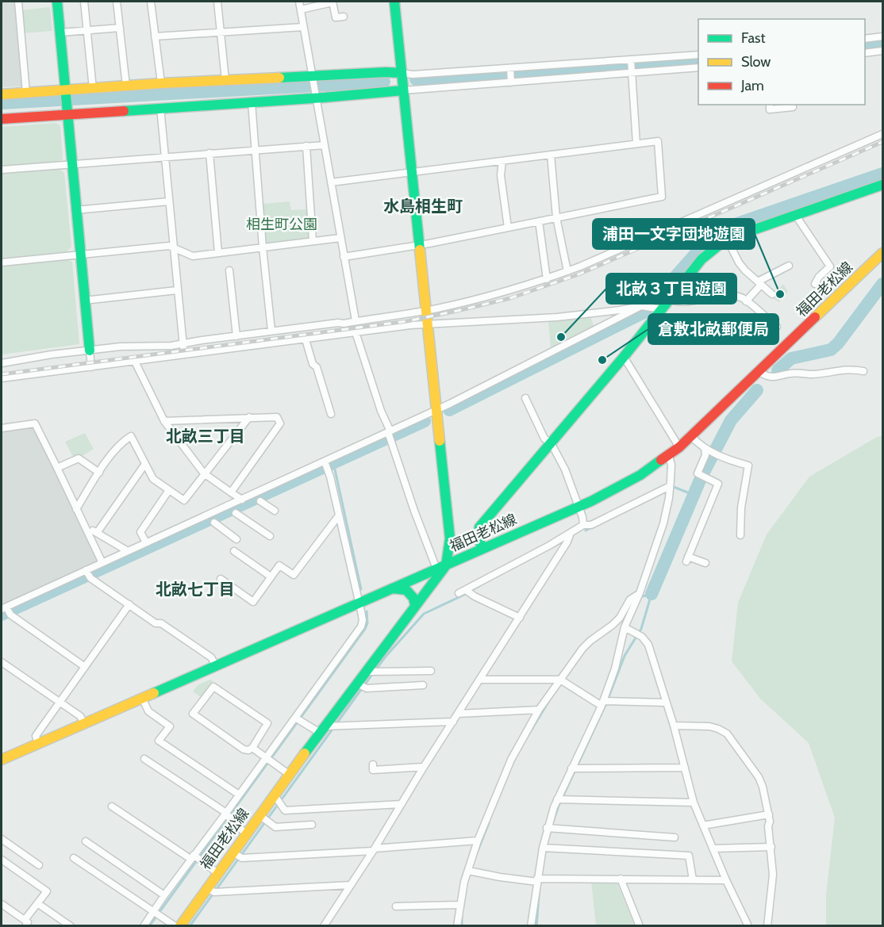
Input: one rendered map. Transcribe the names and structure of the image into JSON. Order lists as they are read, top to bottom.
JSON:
{
  "streets": {
    "street": ["福田老松線"]
  },
  "districts": ["水島相生町", "北畝三丁目", "北畝七丁目"],
  "parks": ["相生町公園"],
  "places": ["浦田一文字団地遊園", "北畝３丁目遊園", "倉敷北畝郵便局"],
  "legend": ["Fast", "Slow", "Jam"]
}
